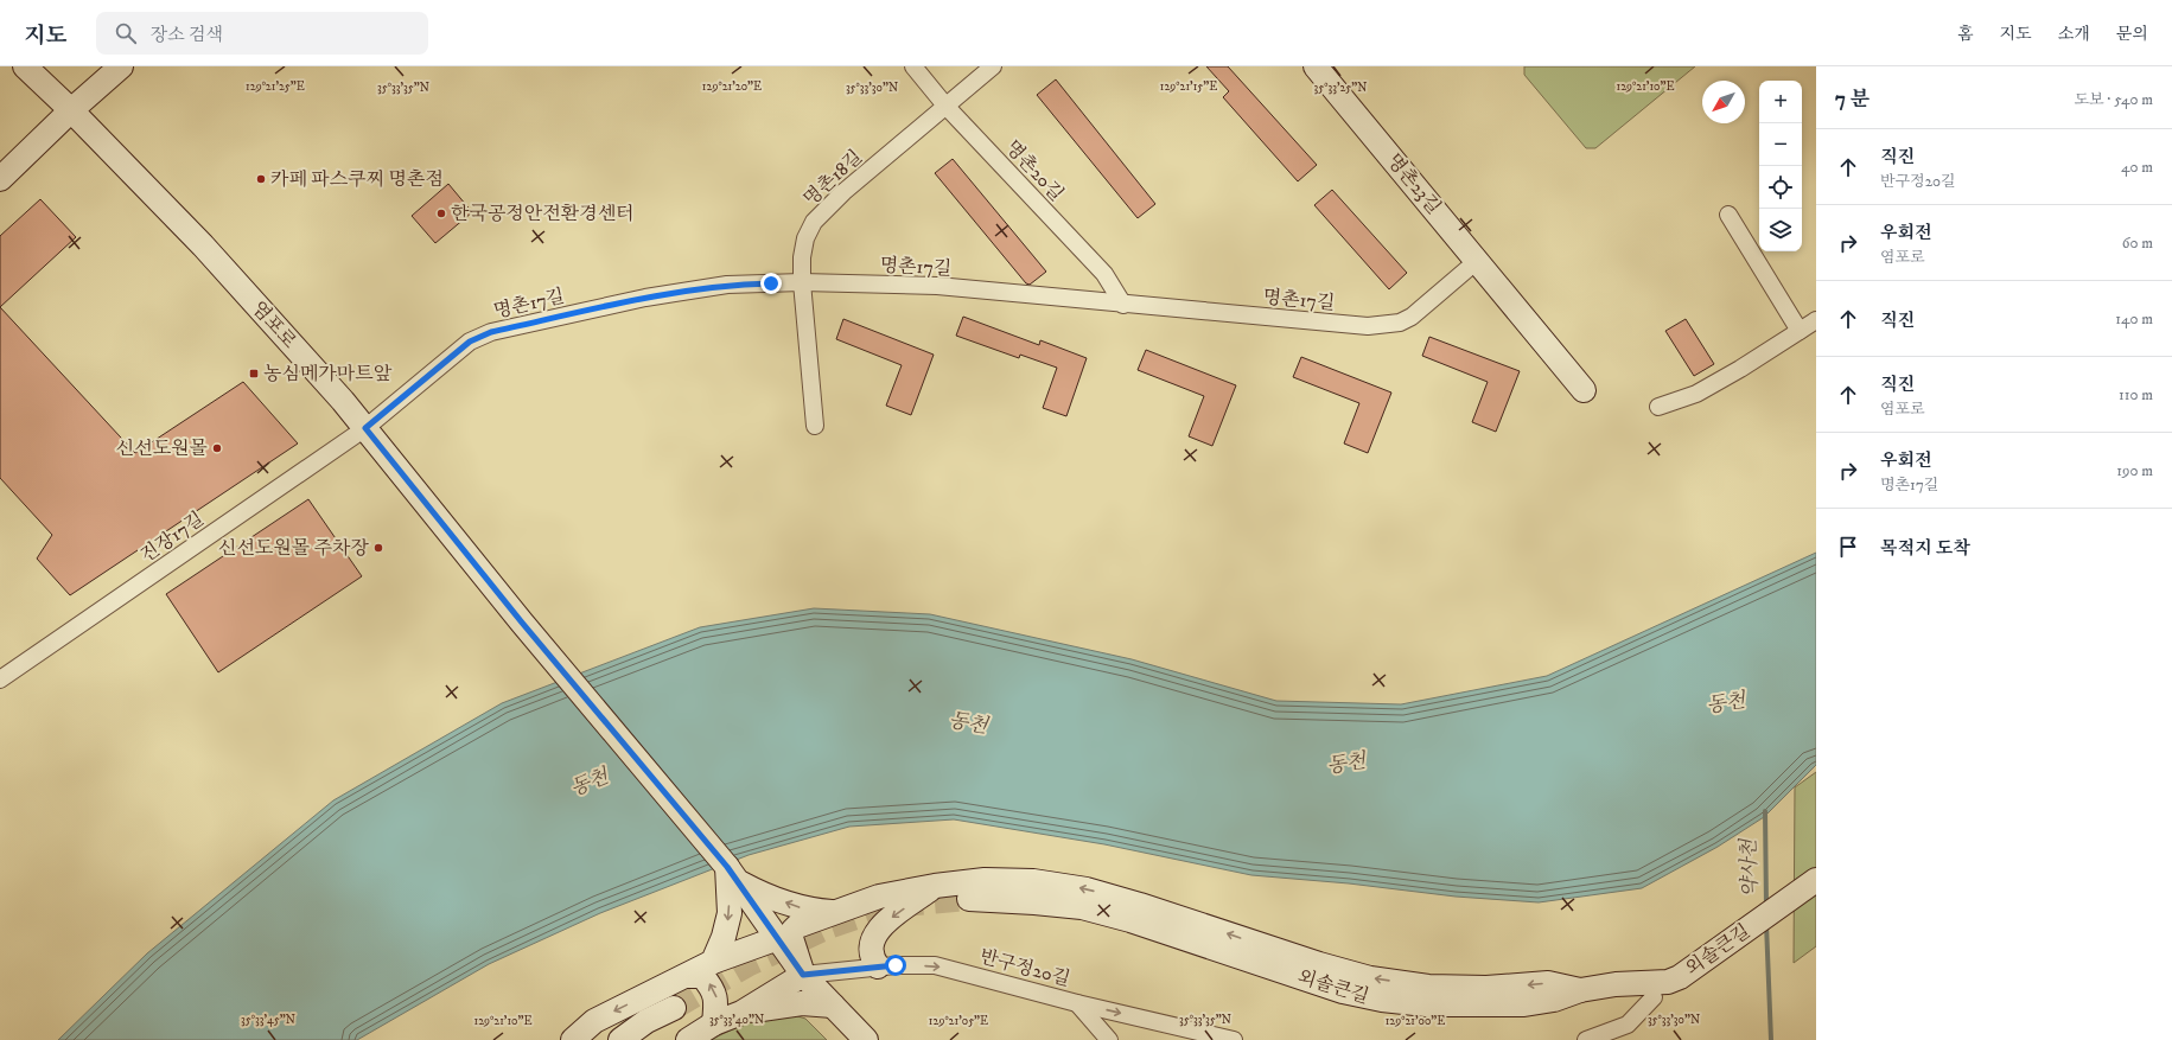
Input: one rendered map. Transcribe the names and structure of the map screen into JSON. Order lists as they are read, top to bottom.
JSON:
{
  "streets": {
    "street": [
      "명촌20길",
      "명촌18길",
      "명촌23길",
      "명촌17길",
      "염포로",
      "진장17길",
      "외솔큰길",
      "반구정20길"
    ]
  },
  "crossings": [
    ["명촌20길", "명촌18길"],
    ["명촌20길", "명촌17길"],
    ["명촌18길", "명촌17길"],
    ["명촌23길", "명촌17길"],
    ["명촌17길", "염포로"],
    ["명촌17길", "진장17길"],
    ["염포로", "진장17길"]
  ],
  "water": ["동천", "약사천"],
  "places": {
    "other": [
      "카페 파스쿠찌 명촌점",
      "한국공정안전환경센터",
      "신선도원몰",
      "신선도원몰 주차장"
    ],
    "transit": ["농심메가마트앞"]
  },
  "north": "bottom left",
  "page": {
    "header": "지도",
    "search": "장소 검색",
    "nav": [
      "홈",
      "지도",
      "소개",
      "문의"
    ],
    "heading": ["7 분", "도보 · 540 m"],
    "map_buttons": ["+", "−"],
    "list": [
      ["직진", "반구정20길", "40 m"],
      ["우회전", "염포로", "60 m"],
      ["직진", "140 m"],
      ["직진", "염포로", "110 m"],
      ["우회전", "명촌17길", "190 m"],
      "목적지 도착"
    ]
  },
  "coordinates": [
    "129°21'25\"E",
    "129°21'15\"E",
    "129°21'10\"E",
    "129°21'20\"E",
    "35°33'25\"N",
    "35°33'35\"N",
    "35°33'30\"N",
    "35°33'45\"N",
    "35°33'40\"N",
    "129°21'05\"E",
    "129°21'00\"E"
  ]
}
